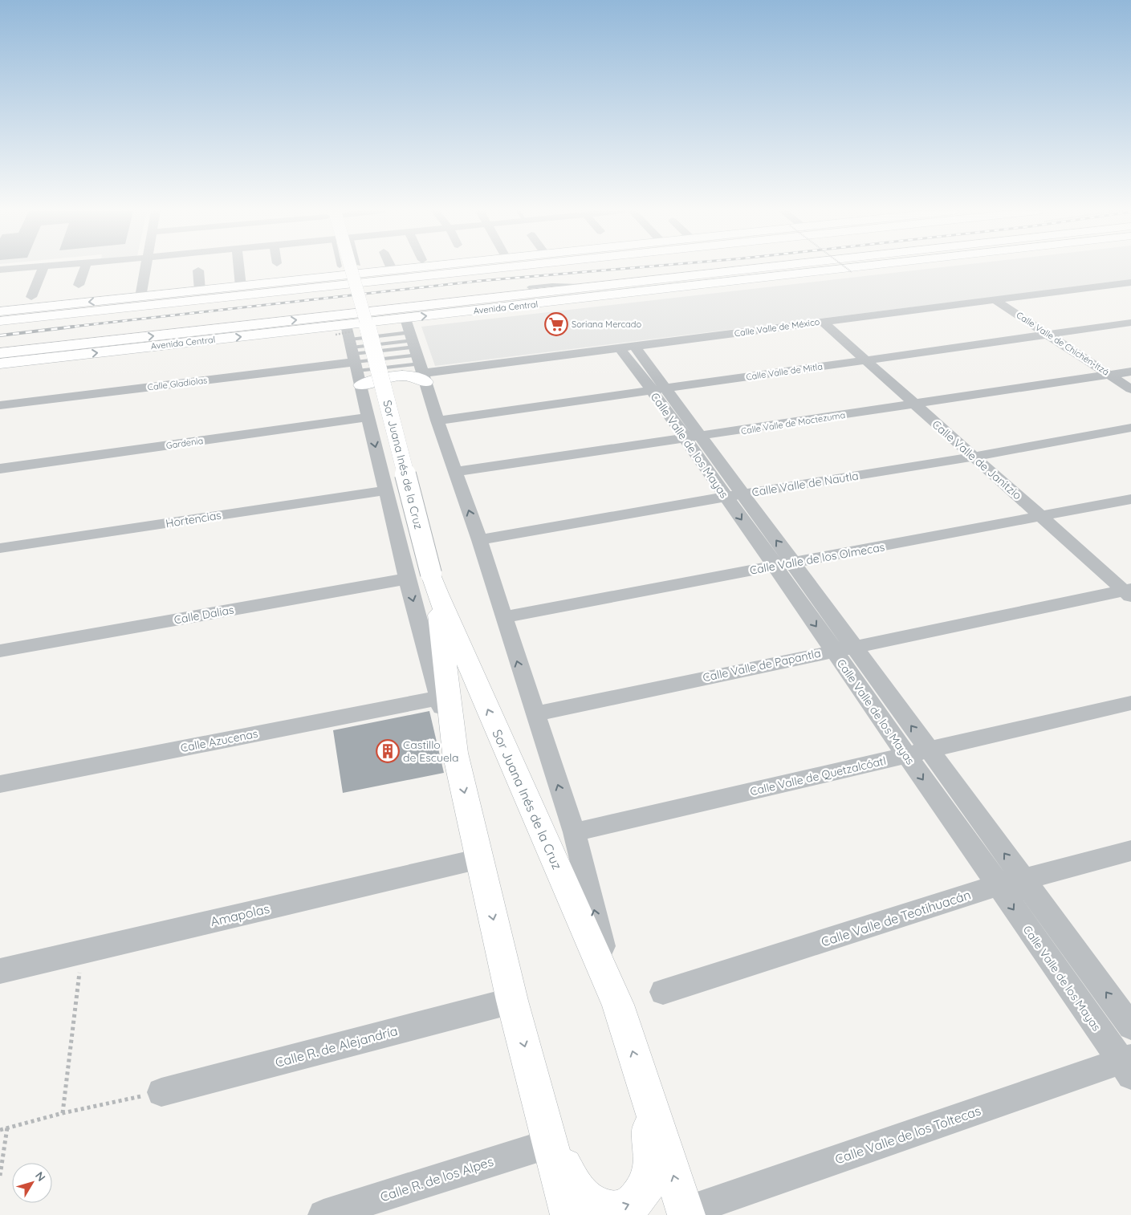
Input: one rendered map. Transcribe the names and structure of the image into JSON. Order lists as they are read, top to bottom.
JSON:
{
  "streets": {
    "main road": ["Avenida Central", "Sor Juana Inés de la Cruz"],
    "street": [
      "Calle Valle de México",
      "Calle Valle de Chichén-Itzá",
      "Calle Valle de Mitla",
      "Calle Gladiolas",
      "Calle Valle de Moctezuma",
      "Gardenia",
      "Calle Valle de los Mayas",
      "Calle Valle de Janitzio",
      "Calle Valle de Nautla",
      "Hortencias",
      "Calle Valle de los Olmecas",
      "Calle Dalias",
      "Calle Valle de Papantla",
      "Calle Azucenas",
      "Calle Valle de Quetzalcóatl",
      "Amapolas",
      "Calle Valle de Teotihuacán",
      "Calle R. de Alejandría",
      "Calle Valle de los Toltecas",
      "Calle R. de los Alpes"
    ]
  },
  "crossings": [
    ["Avenida Central", "Calle Valle de México"],
    ["Avenida Central", "Calle Gladiolas"],
    ["Avenida Central", "Sor Juana Inés de la Cruz"],
    ["Calle Valle de México", "Calle Valle de Chichén-Itzá"],
    ["Calle Valle de México", "Calle Valle de los Mayas"],
    ["Calle Valle de México", "Calle Valle de Janitzio"],
    ["Calle Valle de Chichén-Itzá", "Calle Valle de Mitla"],
    ["Calle Valle de Chichén-Itzá", "Calle Valle de Moctezuma"],
    ["Calle Valle de Mitla", "Calle Valle de los Mayas"],
    ["Calle Valle de Mitla", "Calle Valle de Janitzio"],
    ["Calle Gladiolas", "Sor Juana Inés de la Cruz"],
    ["Calle Valle de Moctezuma", "Calle Valle de los Mayas"],
    ["Calle Valle de Moctezuma", "Calle Valle de Janitzio"],
    ["Calle Valle de los Mayas", "Calle Valle de Nautla"],
    ["Calle Valle de los Mayas", "Calle Valle de los Olmecas"],
    ["Calle Valle de los Mayas", "Calle Valle de Papantla"],
    ["Calle Valle de los Mayas", "Calle Valle de Quetzalcóatl"],
    ["Calle Valle de los Mayas", "Calle Valle de Teotihuacán"],
    ["Calle Valle de los Mayas", "Calle Valle de los Toltecas"],
    ["Calle Valle de Janitzio", "Calle Valle de Nautla"],
    ["Calle Valle de Janitzio", "Calle Valle de los Olmecas"],
    ["Calle Valle de Janitzio", "Calle Valle de Papantla"],
    ["Sor Juana Inés de la Cruz", "Amapolas"],
    ["Sor Juana Inés de la Cruz", "Calle R. de Alejandría"],
    ["Sor Juana Inés de la Cruz", "Calle R. de los Alpes"]
  ],
  "places": {
    "supermarket": ["Soriana Mercado"],
    "building": ["Castillo de Escuela"]
  },
  "north": "top right"
}
